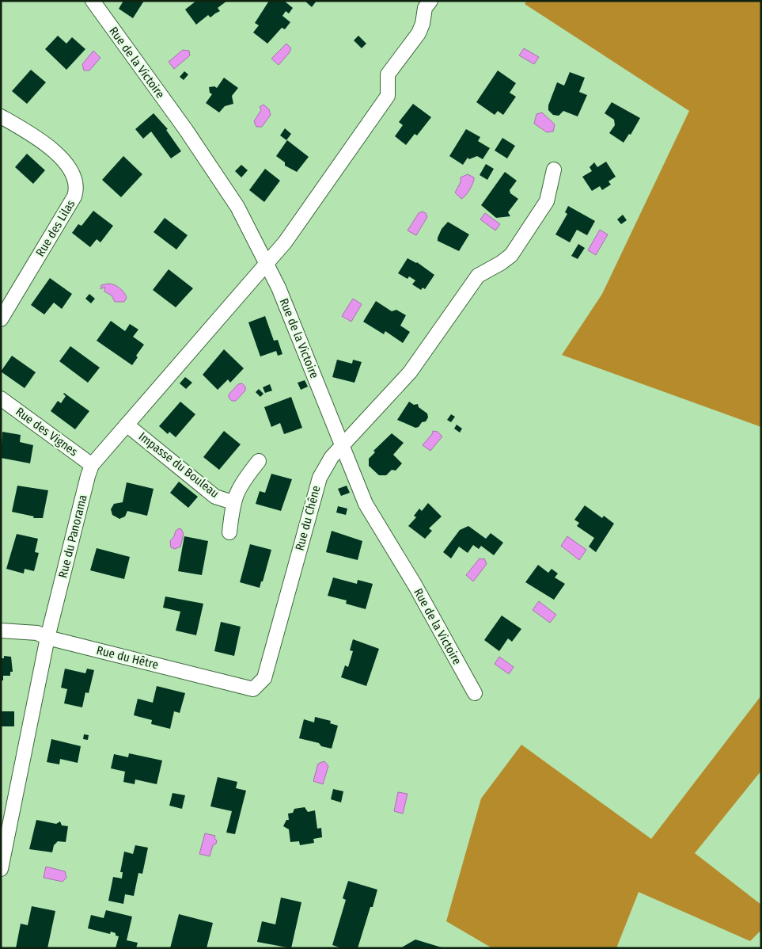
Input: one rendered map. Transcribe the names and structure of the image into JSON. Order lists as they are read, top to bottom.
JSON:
{
  "streets": {
    "street": [
      "Rue de la Victoire",
      "Rue des Lilas",
      "Rue des Vignes",
      "Impasse du Bouleau",
      "Rue du Chêne",
      "Rue du Panorama",
      "Rue du Hêtre"
    ]
  },
  "crossings": [
    ["Rue de la Victoire", "Rue du Chêne"],
    ["Rue de la Victoire", "Rue du Panorama"],
    ["Rue des Vignes", "Rue du Panorama"],
    ["Impasse du Bouleau", "Rue du Panorama"],
    ["Rue du Chêne", "Rue du Hêtre"],
    ["Rue du Panorama", "Rue du Hêtre"]
  ]
}
